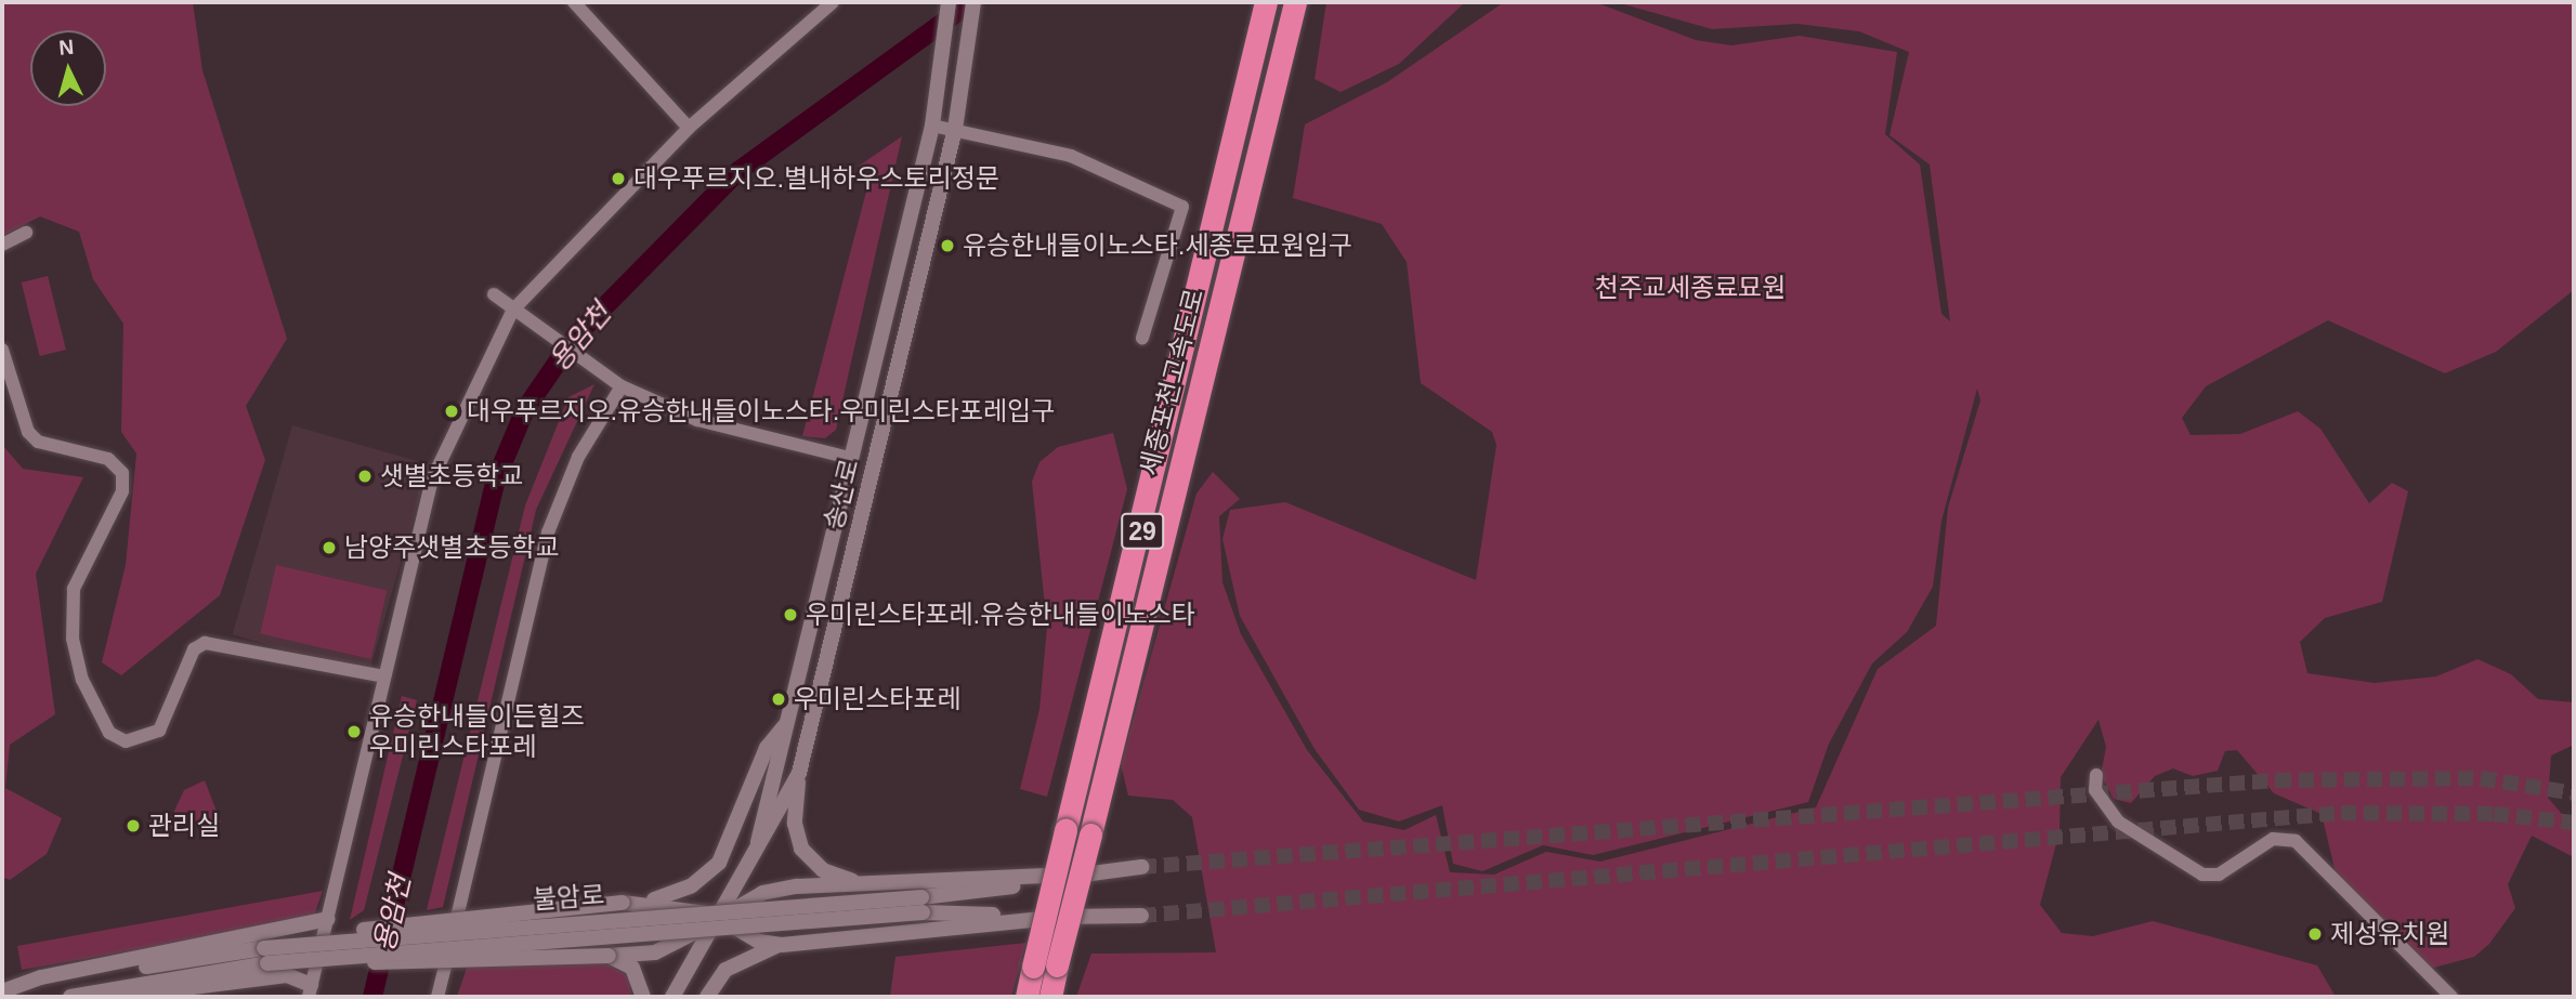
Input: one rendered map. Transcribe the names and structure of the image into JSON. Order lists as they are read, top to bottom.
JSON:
{
  "streets": {
    "highway": ["세종포천고속도로", "29"],
    "street": ["송산로", "불암로"]
  },
  "water": ["용암천"],
  "parks": ["천주교세종료묘원"],
  "places": [
    "대우푸르지오.별내하우스토리정문",
    "유승한내들이노스타.세종로묘원입구",
    "대우푸르지오.유승한내들이노스타.우미린스타포레입구",
    "샛별초등학교",
    "남양주샛별초등학교",
    "우미린스타포레.유승한내들이노스타",
    "우미린스타포레",
    "유승한내들이든힐즈 우미린스타포레",
    "관리실",
    "제성유치원"
  ],
  "north": "top"
}
